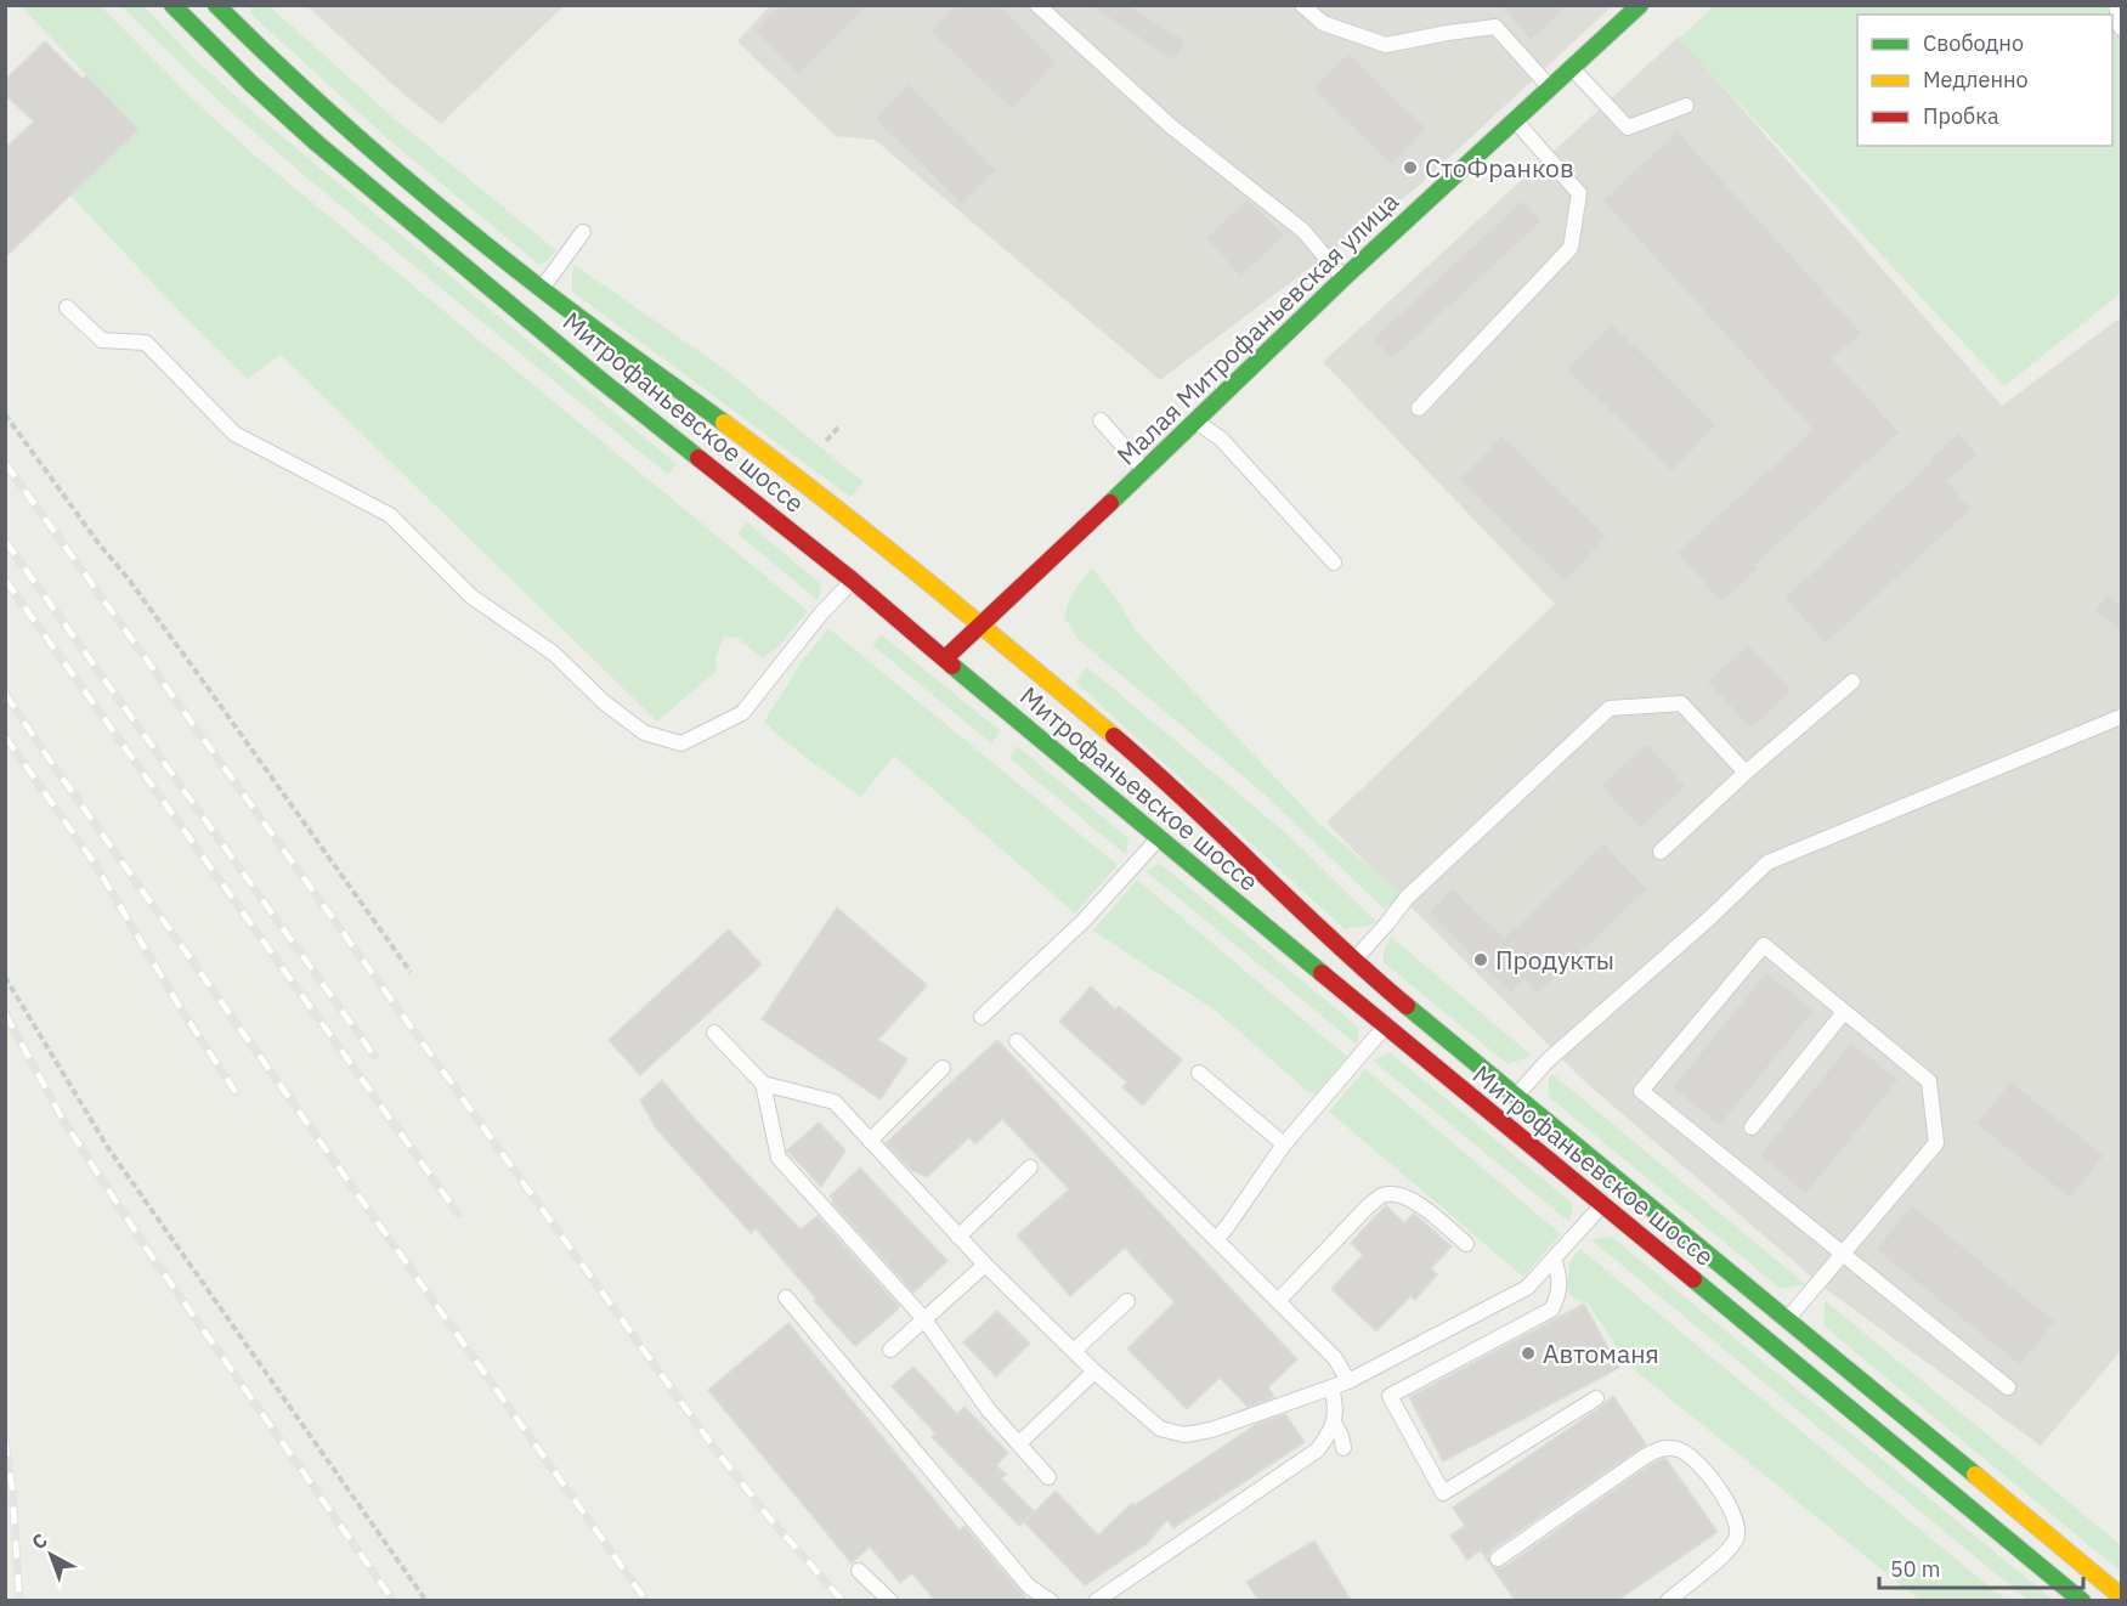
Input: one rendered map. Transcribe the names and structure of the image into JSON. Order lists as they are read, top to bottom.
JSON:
{
  "streets": {
    "main road": ["Малая Митрофаньевская улица", "Митрофаньевское шоссе"]
  },
  "crossings": [
    ["Малая Митрофаньевская улица", "Митрофаньевское шоссе"]
  ],
  "places": ["СтоФранков", "Продукты", "Автоманя"],
  "legend": ["Свободно", "Медленно", "Пробка"],
  "scale_bar": "50 m",
  "north": "top left"
}
